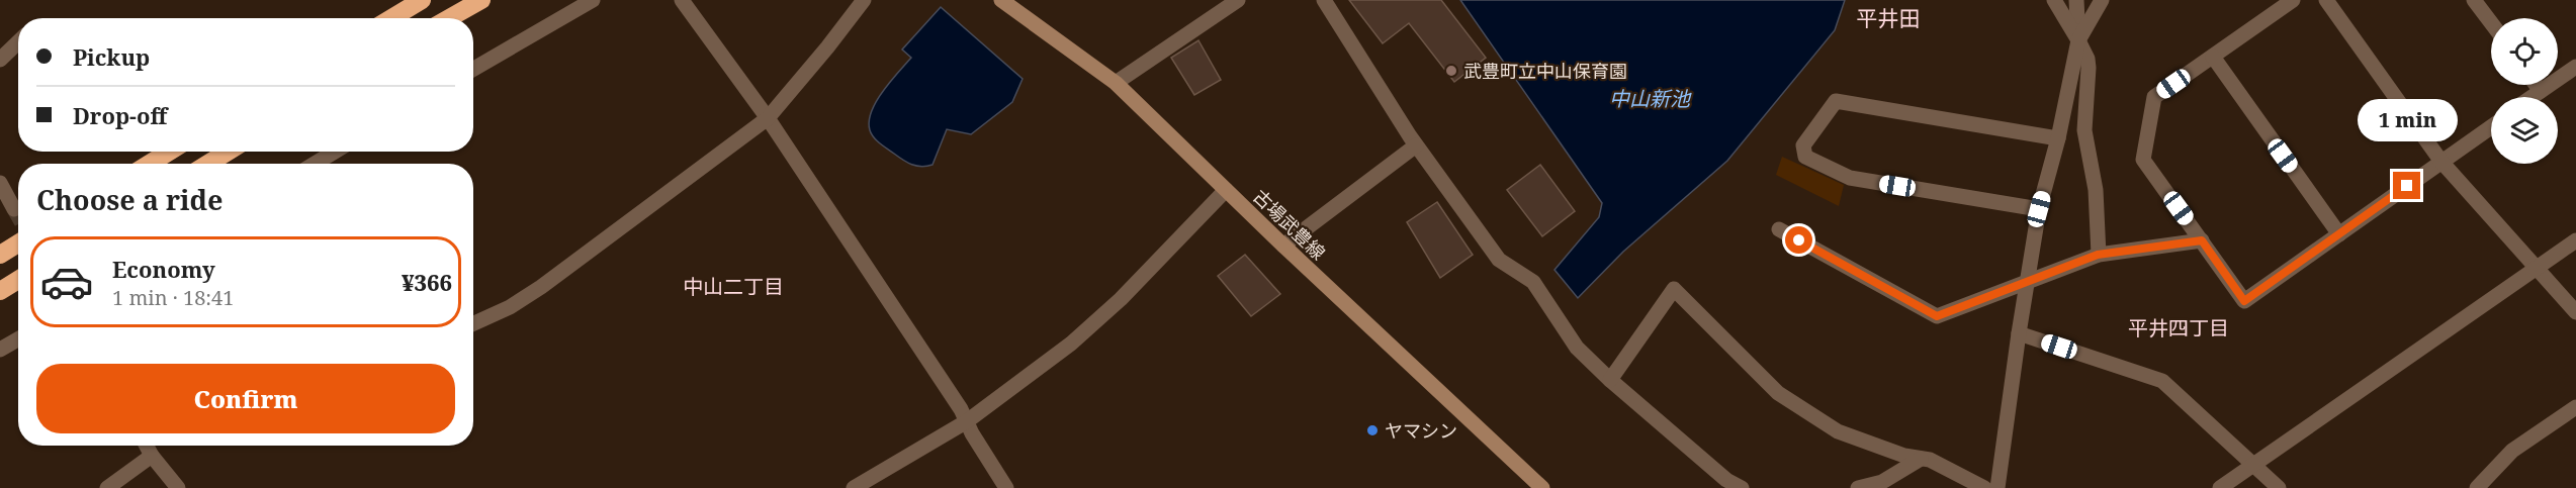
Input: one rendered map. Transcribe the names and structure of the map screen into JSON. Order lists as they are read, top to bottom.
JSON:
{
  "streets": {
    "main road": ["古場武豊線"]
  },
  "districts": ["平井田", "中山二丁目", "平井四丁目"],
  "water": ["中山新池"],
  "places": ["武豊町立中山保育園", "ヤマシン"],
  "page": {
    "banner": ["Pickup", "Drop-off"],
    "bubble": "1 min",
    "heading": "Choose a ride",
    "list": [
      {
        "name": "Economy",
        "note": "1 min · 18:41",
        "value": "¥366"
      }
    ],
    "buttons": "Confirm"
  }
}
